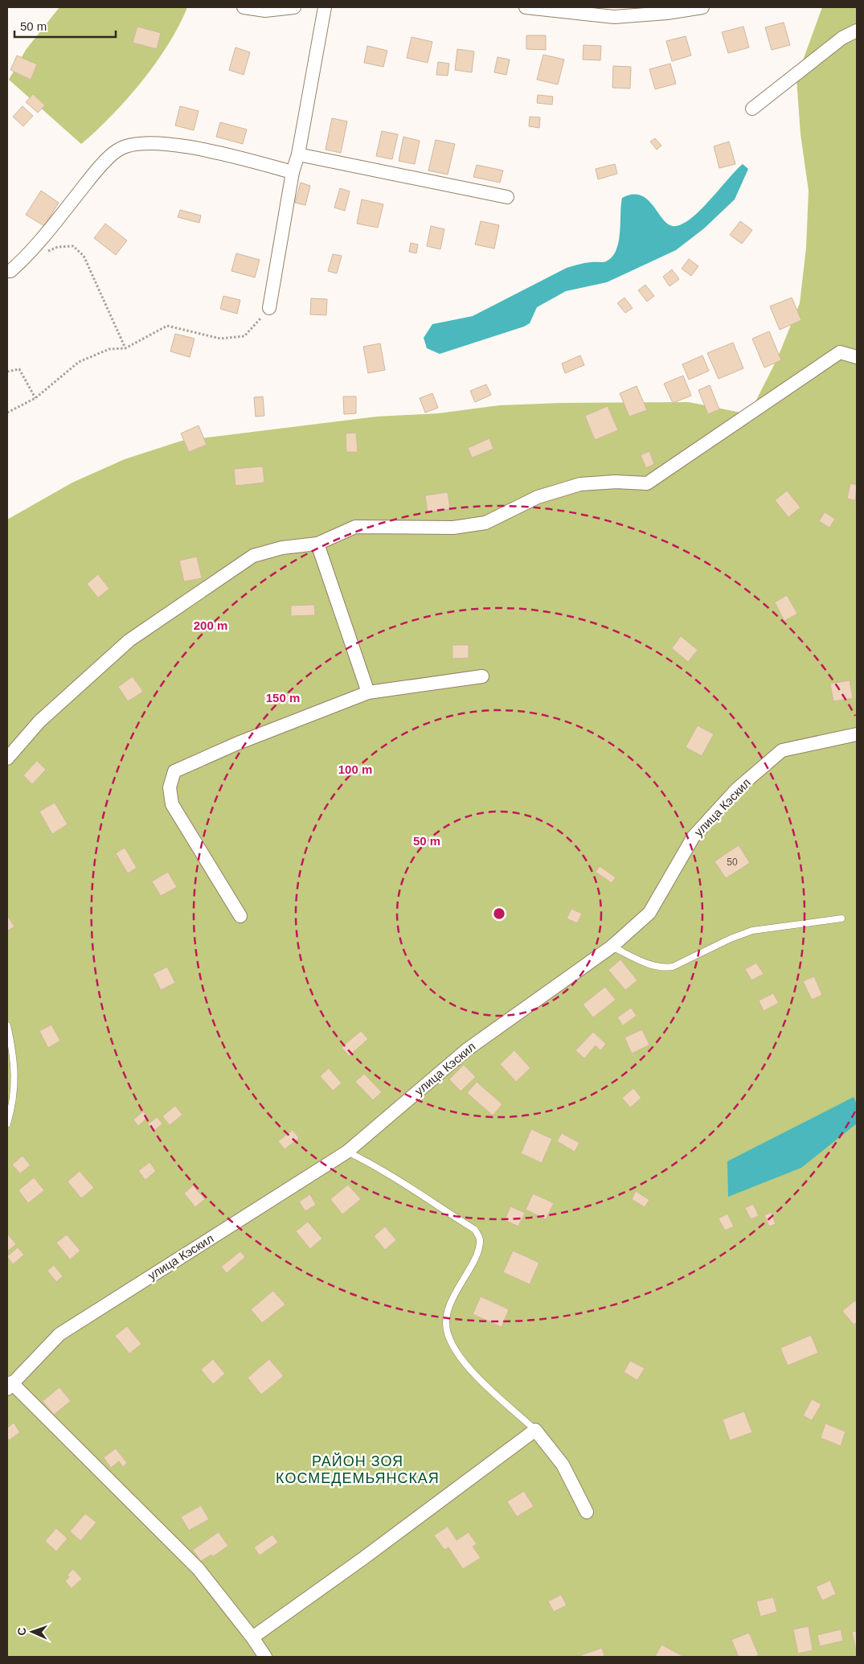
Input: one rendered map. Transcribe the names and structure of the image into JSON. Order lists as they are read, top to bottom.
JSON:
{
  "streets": {
    "street": ["улица Кэскил"]
  },
  "districts": ["РАЙОН ЗОЯ КОСМЕДЕМЬЯНСКАЯ"],
  "house_numbers": ["50"],
  "scale_bar": "50 m",
  "north": "left",
  "rings": [
    "200 m",
    "150 m",
    "100 m",
    "50 m"
  ]
}
